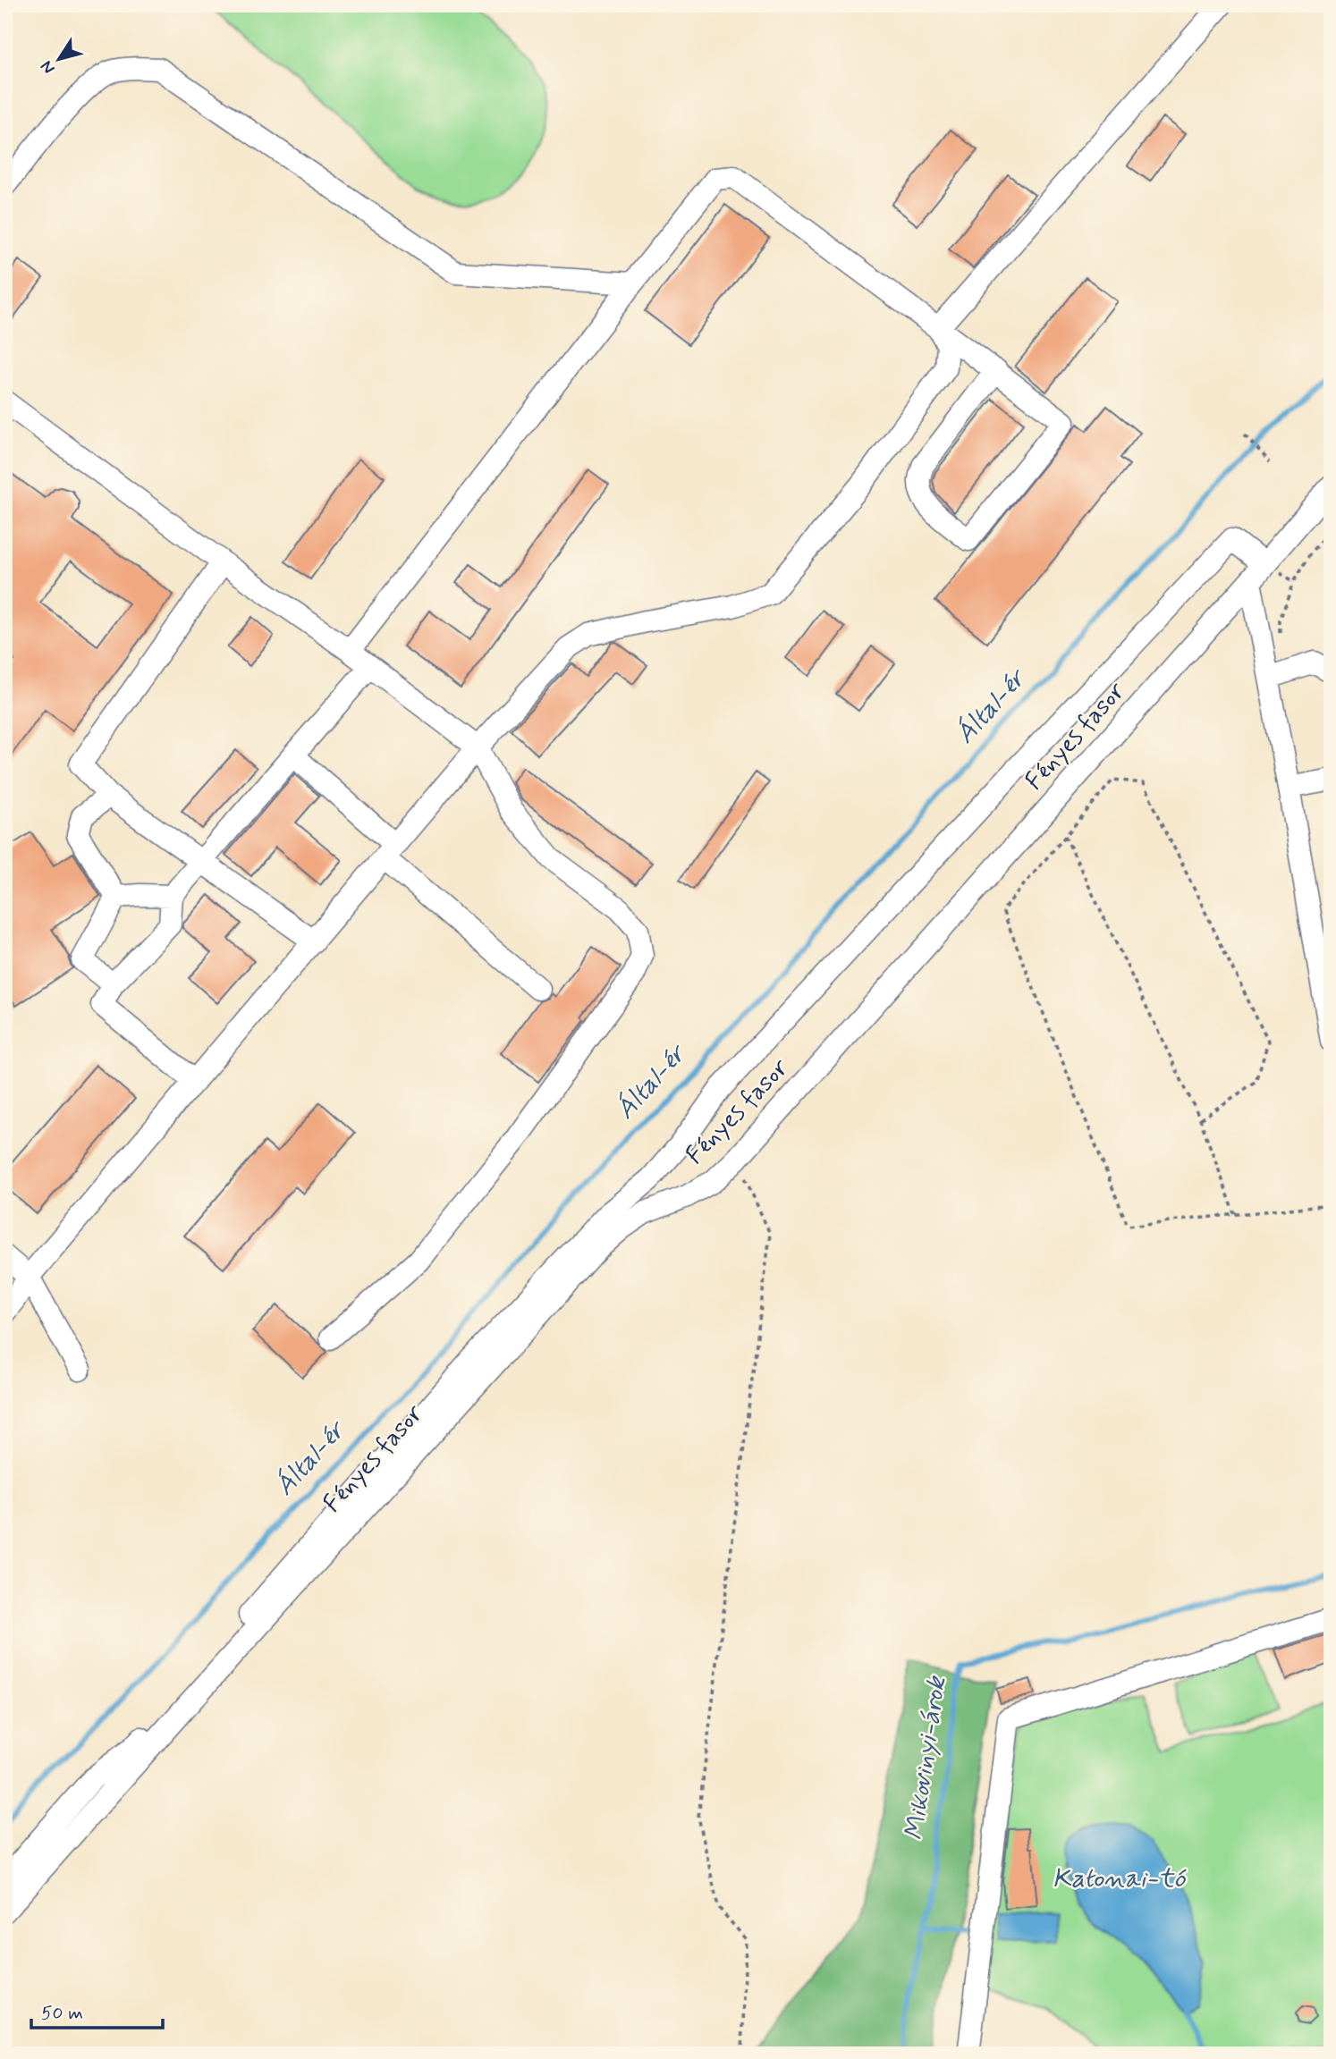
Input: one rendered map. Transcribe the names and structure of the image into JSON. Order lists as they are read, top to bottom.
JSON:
{
  "streets": {
    "street": ["Fényes fasor"]
  },
  "water": ["Által-ér", "Mikovinyi-árok", "Katonai-tó"],
  "scale_bar": "50 m",
  "north": "bottom left"
}
